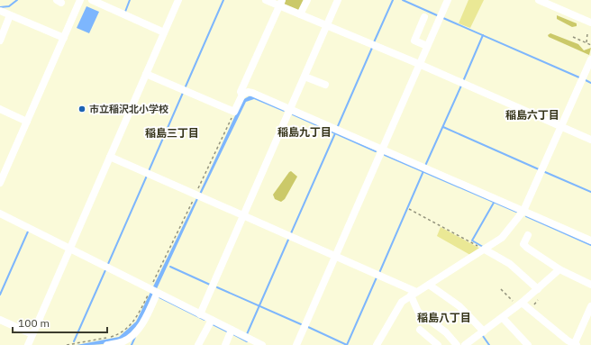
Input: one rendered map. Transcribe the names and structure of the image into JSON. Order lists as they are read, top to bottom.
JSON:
{
  "districts": [
    "稲島六丁目",
    "稲島九丁目",
    "稲島三丁目",
    "稲島八丁目"
  ],
  "places": ["市立稲沢北小学校"],
  "scale_bar": "100 m"
}
